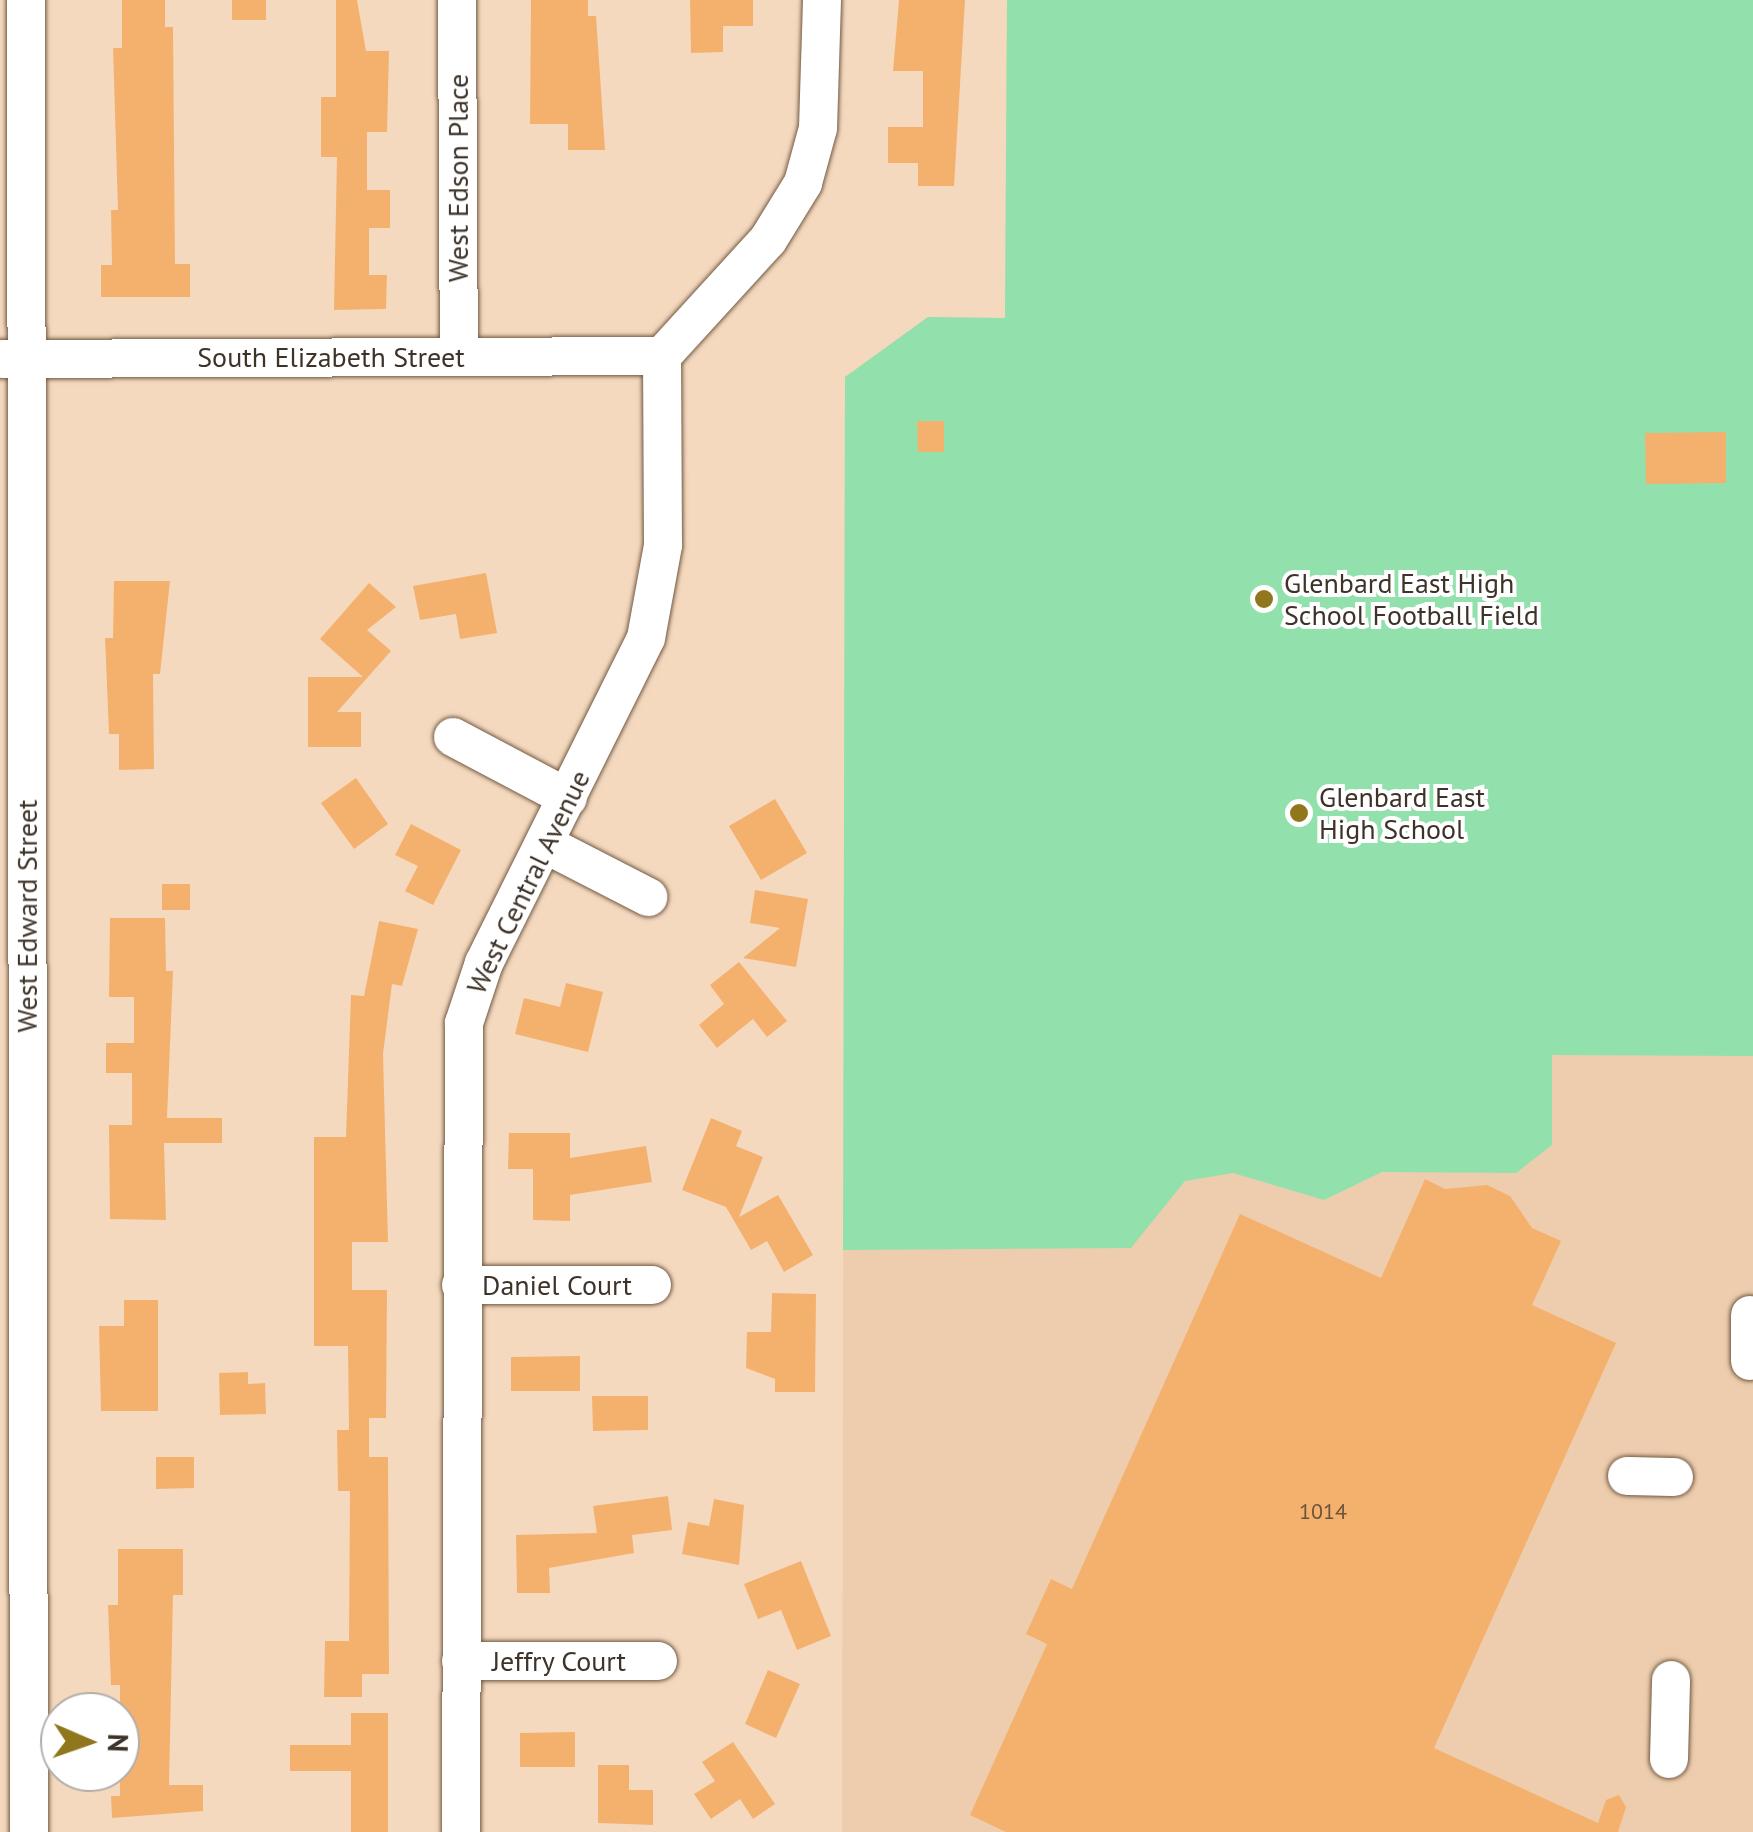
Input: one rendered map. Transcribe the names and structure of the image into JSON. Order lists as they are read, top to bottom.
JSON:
{
  "streets": {
    "street": [
      "West Edson Place",
      "South Elizabeth Street",
      "West Central Avenue",
      "West Edward Street",
      "Daniel Court",
      "Jeffry Court"
    ]
  },
  "crossings": [
    ["West Edson Place", "South Elizabeth Street"],
    ["South Elizabeth Street", "West Central Avenue"],
    ["South Elizabeth Street", "West Edward Street"],
    ["West Central Avenue", "Daniel Court"],
    ["West Central Avenue", "Jeffry Court"]
  ],
  "places": ["Glenbard East High School Football Field", "Glenbard East High School"],
  "house_numbers": ["1014"],
  "north": "right"
}
